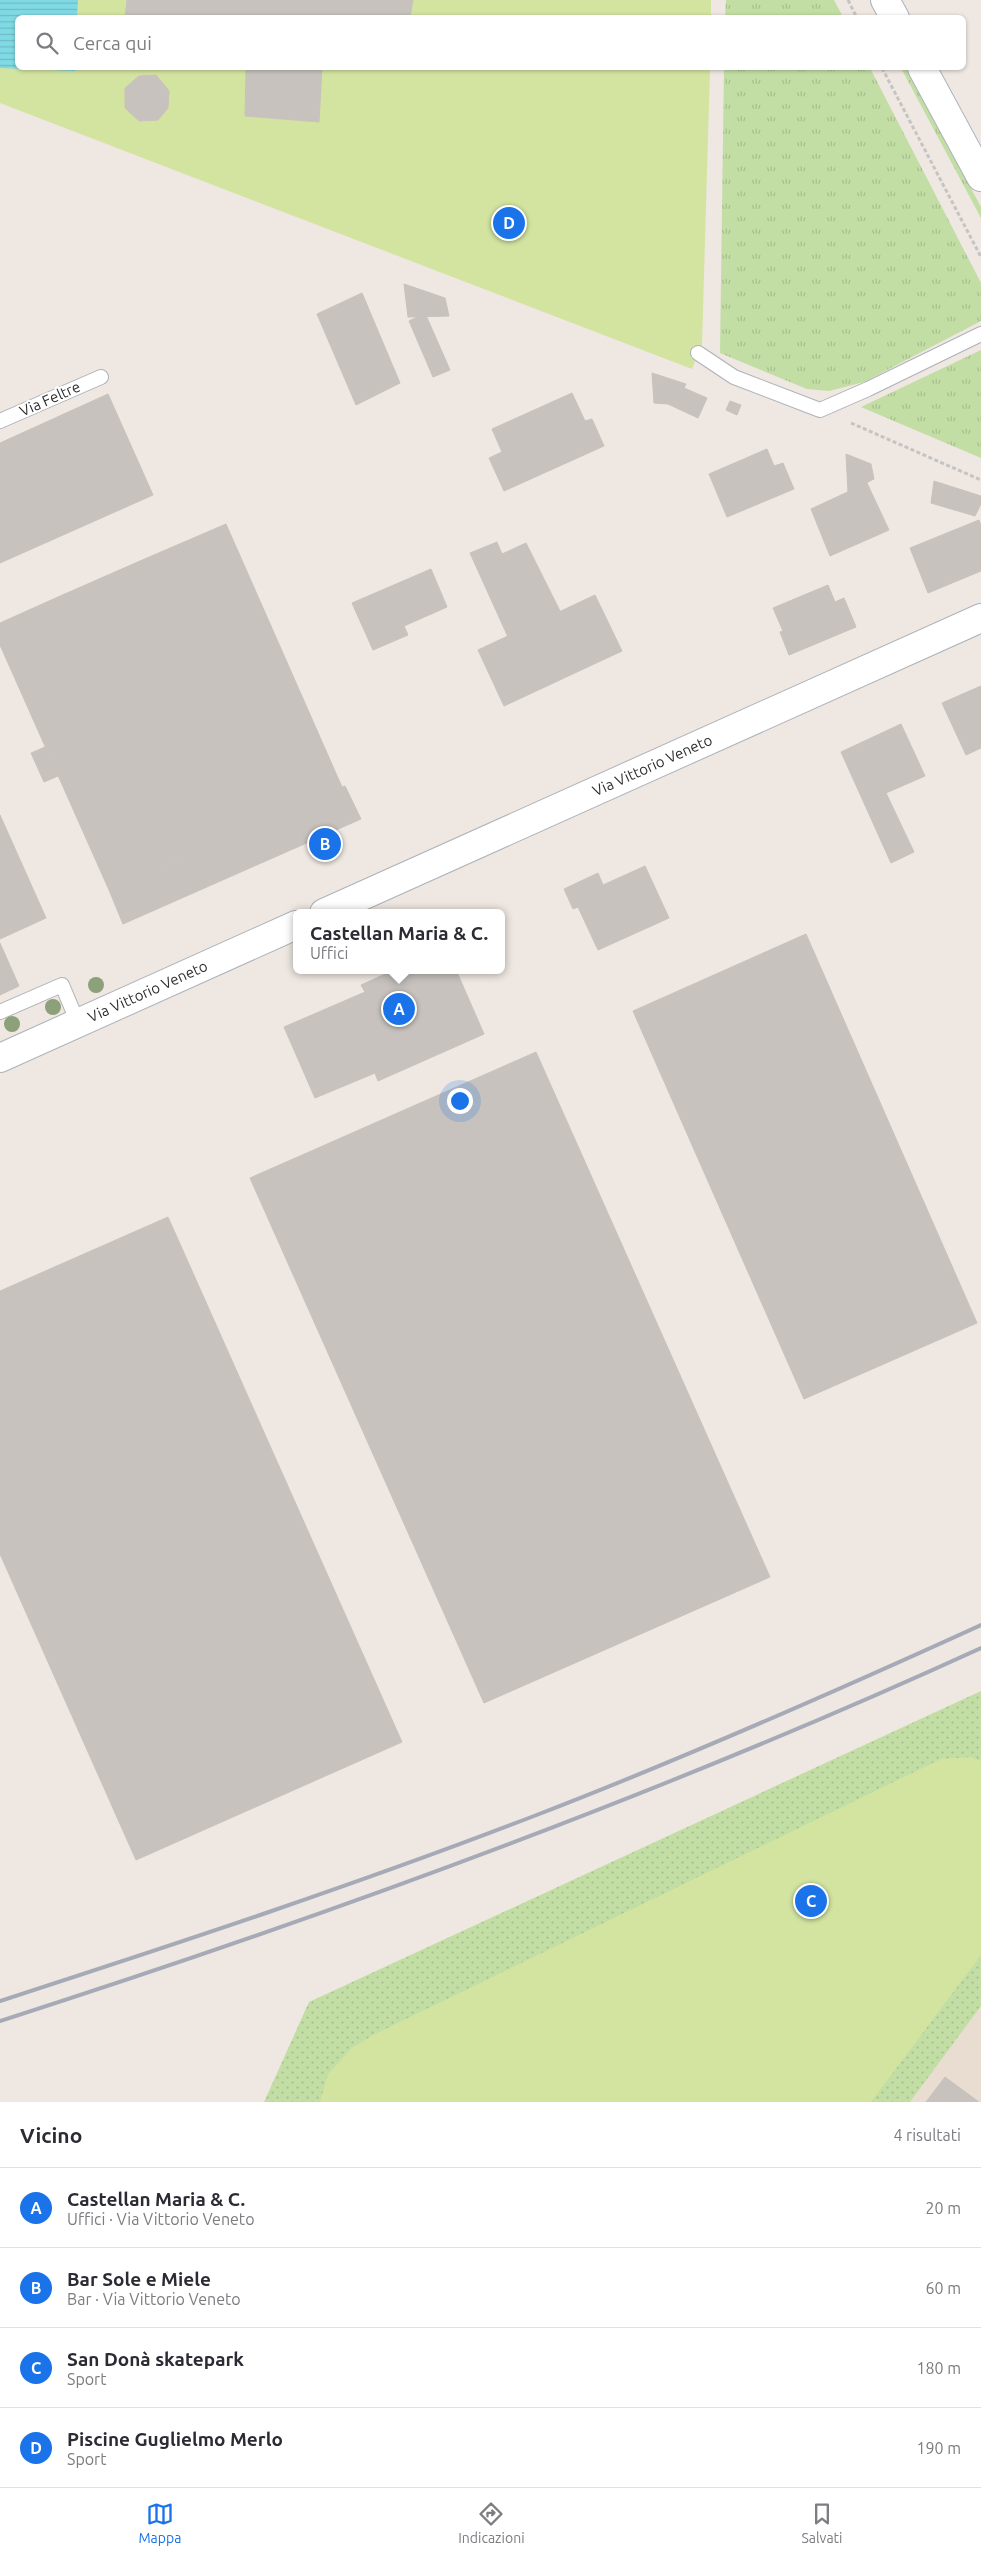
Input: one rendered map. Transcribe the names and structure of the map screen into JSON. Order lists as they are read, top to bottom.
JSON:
{
  "streets": {
    "street": ["Via Vittorio Veneto"],
    "lane": ["Via Feltre"]
  },
  "page": {
    "search": "Cerca qui",
    "pins": [
      "D",
      "B",
      "A",
      "C"
    ],
    "popup": ["Castellan Maria & C.", "Uffici"],
    "heading": ["Vicino", "4 risultati"],
    "list": [
      {
        "mark": "A",
        "name": "Castellan Maria & C.",
        "note": "Uffici · Via Vittorio Veneto",
        "value": "20 m"
      },
      {
        "mark": "B",
        "name": "Bar Sole e Miele",
        "note": "Bar · Via Vittorio Veneto",
        "value": "60 m"
      },
      {
        "mark": "C",
        "name": "San Donà skatepark",
        "note": "Sport",
        "value": "180 m"
      },
      {
        "mark": "D",
        "name": "Piscine Guglielmo Merlo",
        "note": "Sport",
        "value": "190 m"
      }
    ],
    "nav": ["Mappa", "Indicazioni", "Salvati"]
  }
}
